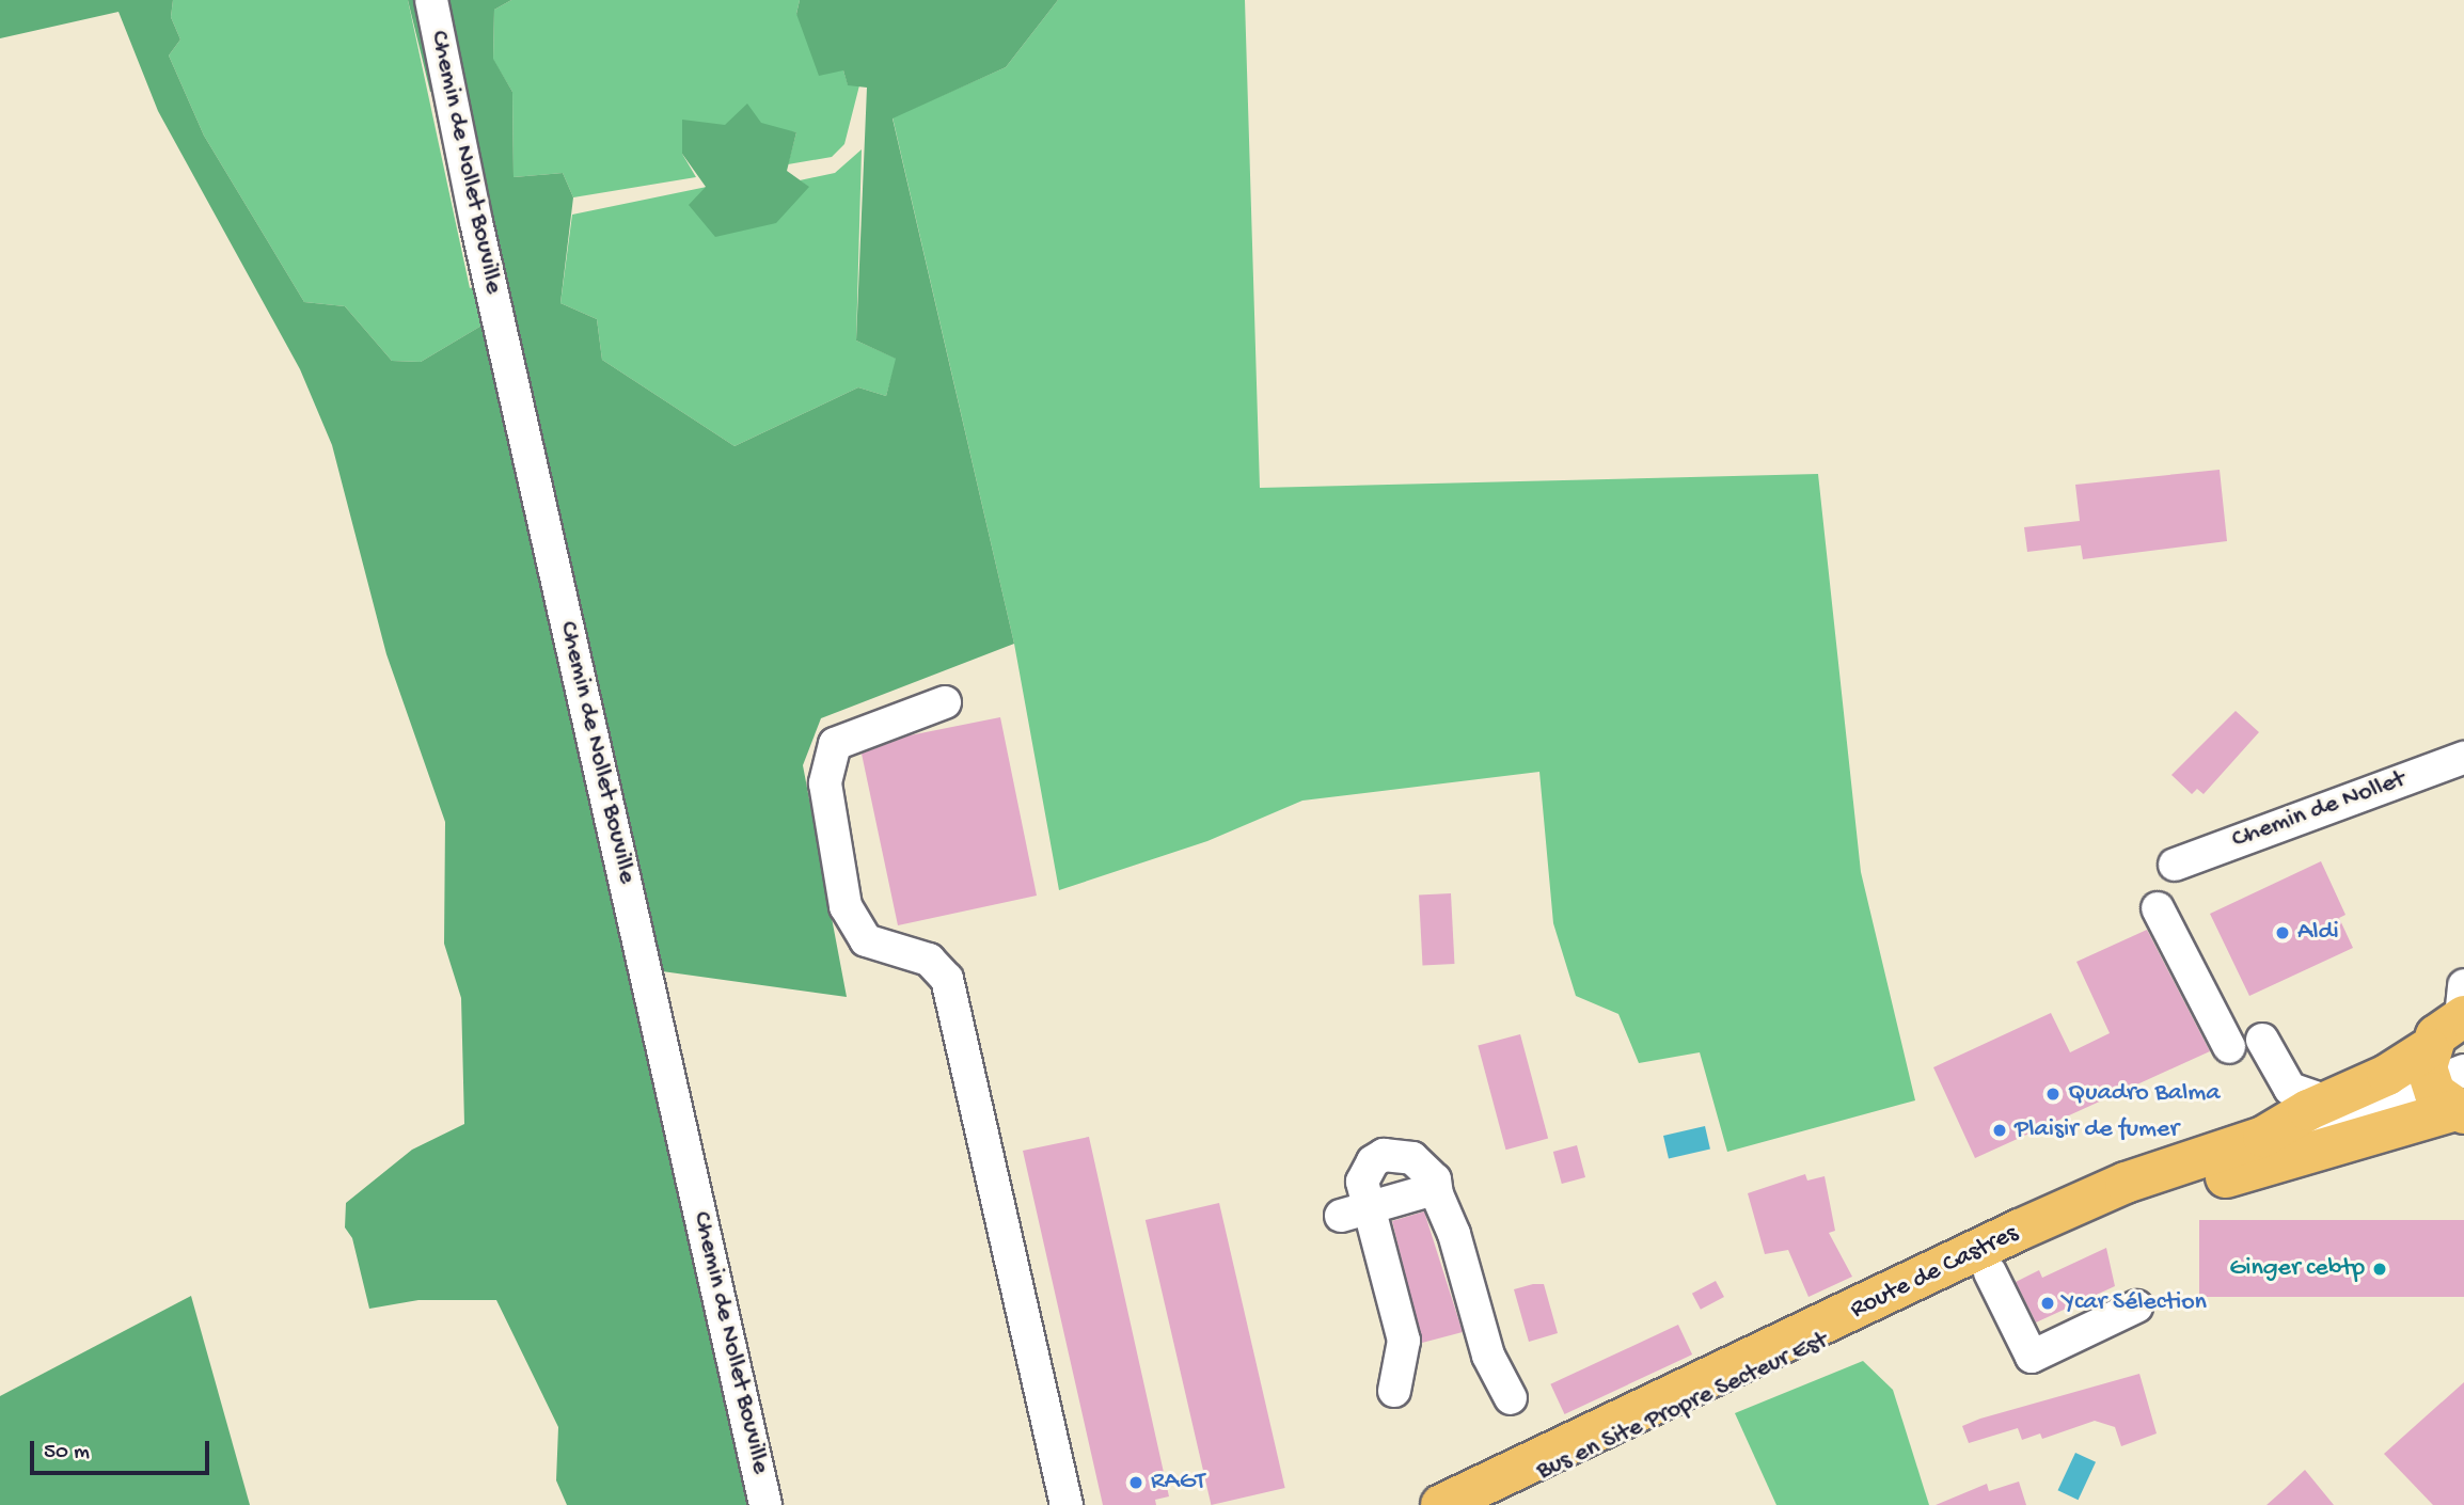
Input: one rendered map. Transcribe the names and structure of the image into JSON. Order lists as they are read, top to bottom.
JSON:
{
  "streets": {
    "main road": ["Route de Castres"],
    "street": ["Chemin de Nollet Bouville", "Chemin de Nollet", "Bus en Site Propre Secteur Est"]
  },
  "crossings": [
    ["Route de Castres", "Bus en Site Propre Secteur Est"]
  ],
  "places": [
    "Aldi",
    "Quadro Balma",
    "Plaisir de fumer",
    "Ginger cebtp",
    "Ycar Sélection",
    "RAGT"
  ],
  "scale_bar": "50 m"
}
